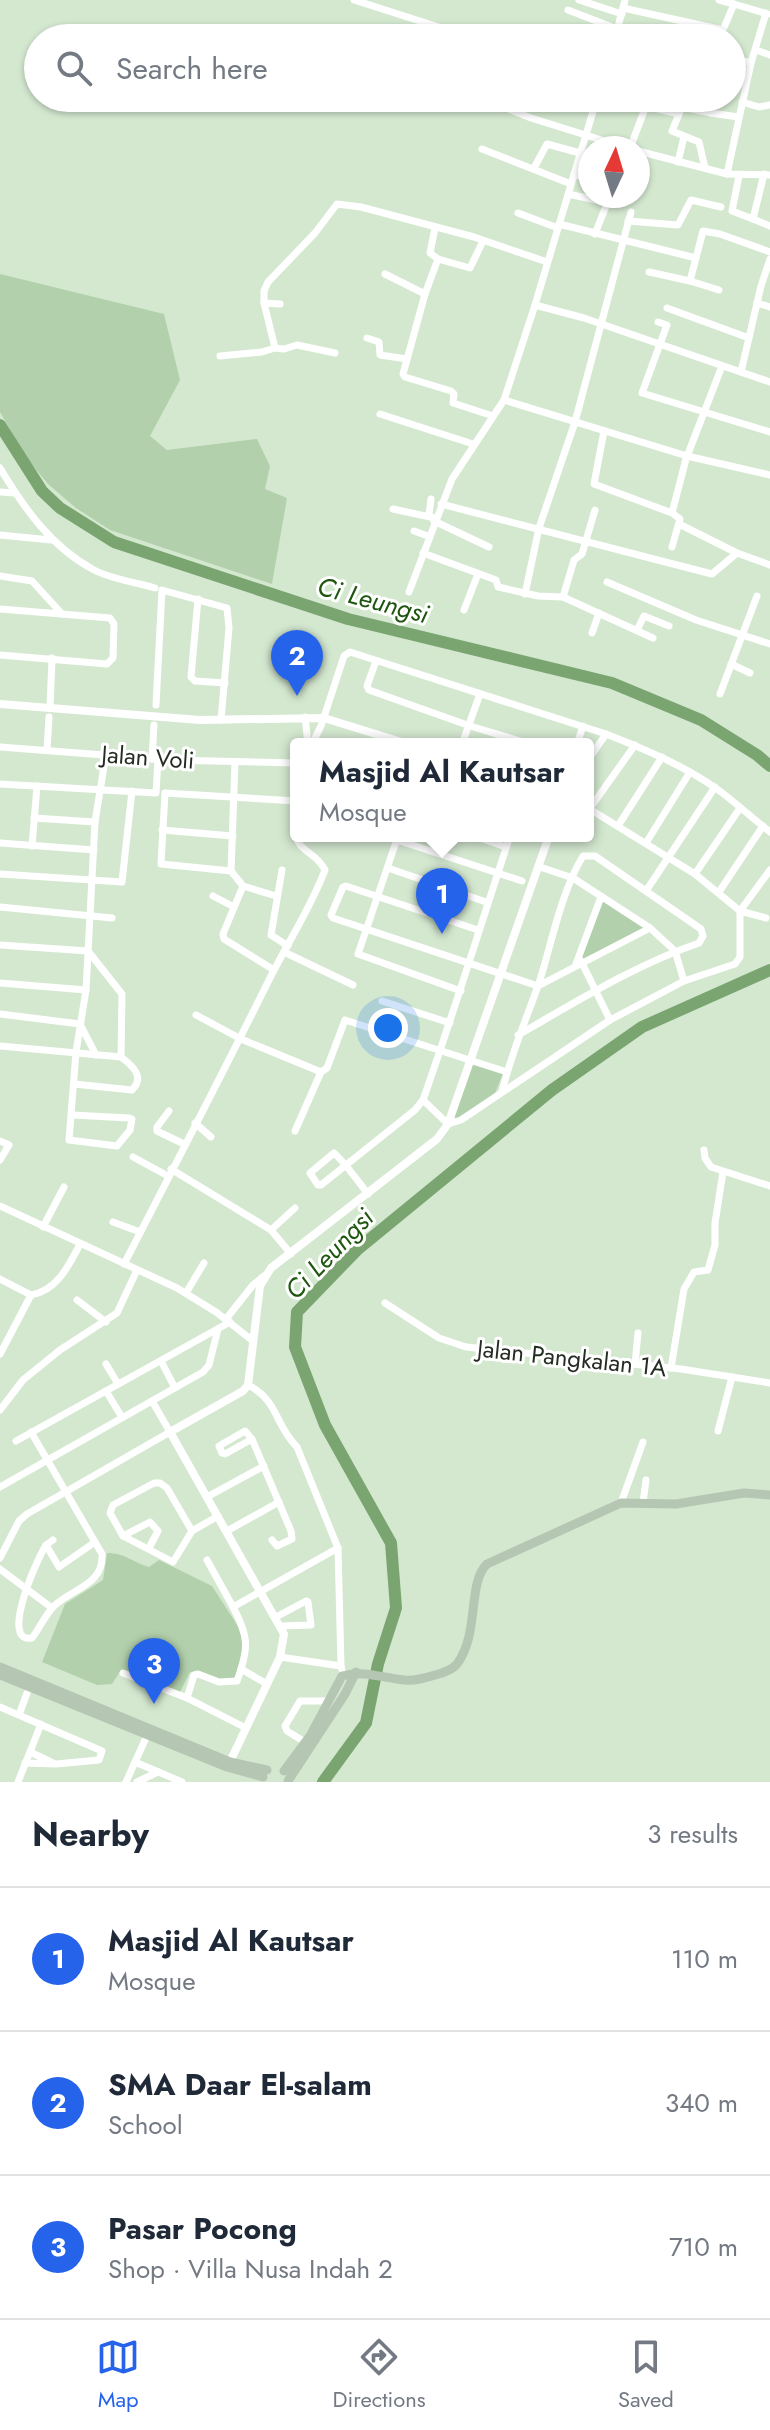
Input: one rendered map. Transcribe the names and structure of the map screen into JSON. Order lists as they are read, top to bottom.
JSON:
{
  "streets": {
    "street": ["Jalan Voli", "Jalan Pangkalan 1A"]
  },
  "water": ["Ci Leungsi"],
  "north": "top",
  "page": {
    "search": "Search here",
    "pins": ["2", "1", "3"],
    "popup": ["Masjid Al Kautsar", "Mosque"],
    "heading": ["Nearby", "3 results"],
    "list": [
      {
        "mark": "1",
        "name": "Masjid Al Kautsar",
        "note": "Mosque",
        "value": "110 m"
      },
      {
        "mark": "2",
        "name": "SMA Daar El-salam",
        "note": "School",
        "value": "340 m"
      },
      {
        "mark": "3",
        "name": "Pasar Pocong",
        "note": "Shop · Villa Nusa Indah 2",
        "value": "710 m"
      }
    ],
    "nav": ["Map", "Directions", "Saved"]
  }
}
